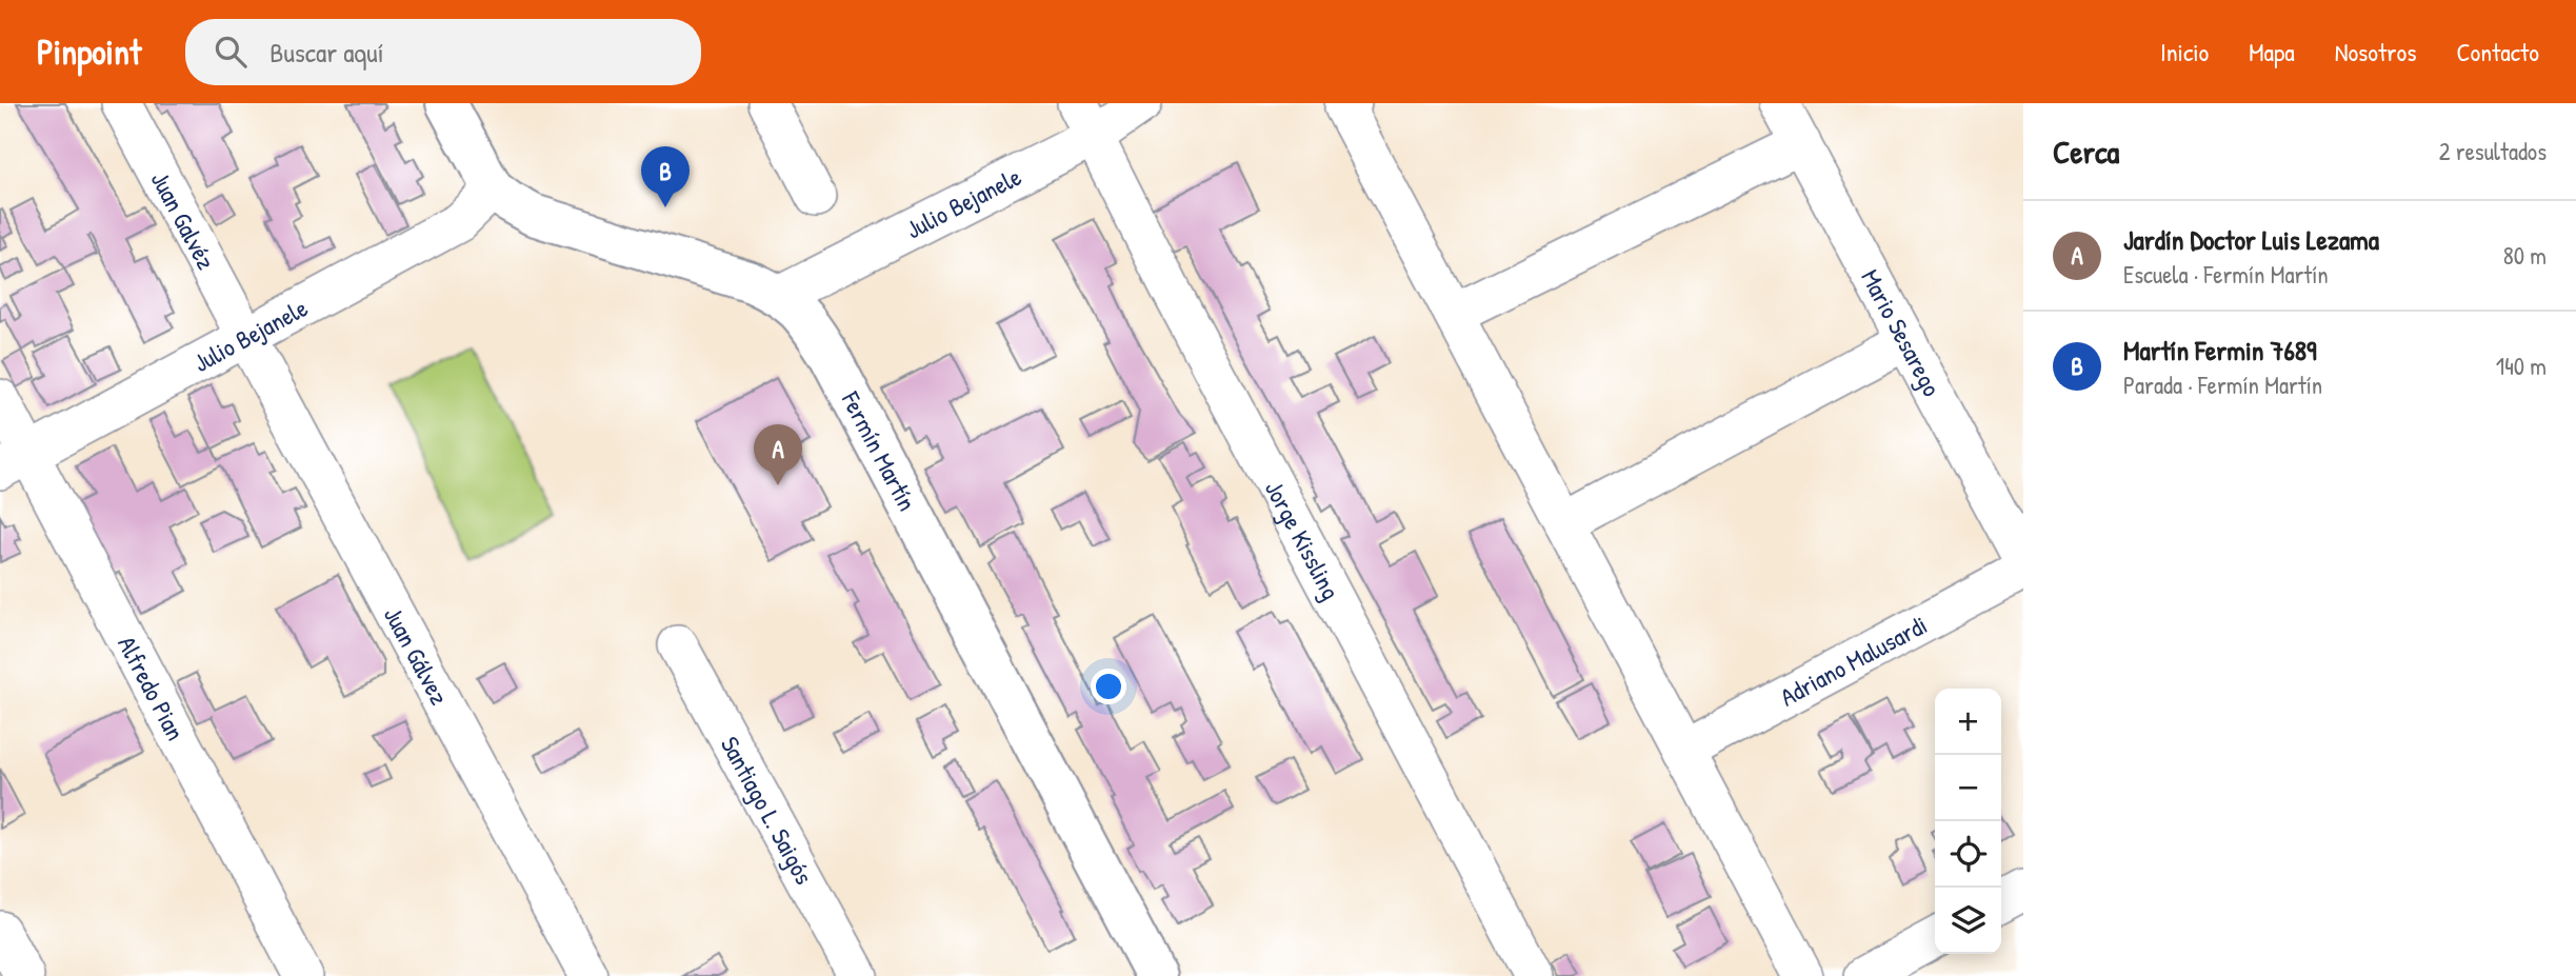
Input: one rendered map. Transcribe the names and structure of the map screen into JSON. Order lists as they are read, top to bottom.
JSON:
{
  "streets": {
    "main road": ["Fermín Martín"],
    "street": [
      "Julio Bejanele",
      "Juan Galvéz",
      "Mario Sesarego",
      "Jorge Kissling",
      "Juan Gálvez",
      "Adriano Malusardi",
      "Alfredo Pian",
      "Santiago L. Saigós"
    ]
  },
  "crossings": [
    ["Julio Bejanele", "Juan Galvéz"],
    ["Julio Bejanele", "Fermín Martín"],
    ["Julio Bejanele", "Jorge Kissling"],
    ["Julio Bejanele", "Juan Gálvez"],
    ["Julio Bejanele", "Alfredo Pian"],
    ["Juan Galvéz", "Juan Gálvez"]
  ],
  "page": {
    "header": "Pinpoint",
    "search": "Buscar aquí",
    "nav": [
      "Inicio",
      "Mapa",
      "Nosotros",
      "Contacto"
    ],
    "heading": ["Cerca", "2 resultados"],
    "pins": ["B", "A"],
    "list": [
      {
        "mark": "A",
        "name": "Jardín Doctor Luis Lezama",
        "note": "Escuela · Fermín Martín",
        "value": "80 m"
      },
      {
        "mark": "B",
        "name": "Martín Fermin 7689",
        "note": "Parada · Fermín Martín",
        "value": "140 m"
      }
    ],
    "map_buttons": ["+", "−"]
  }
}
